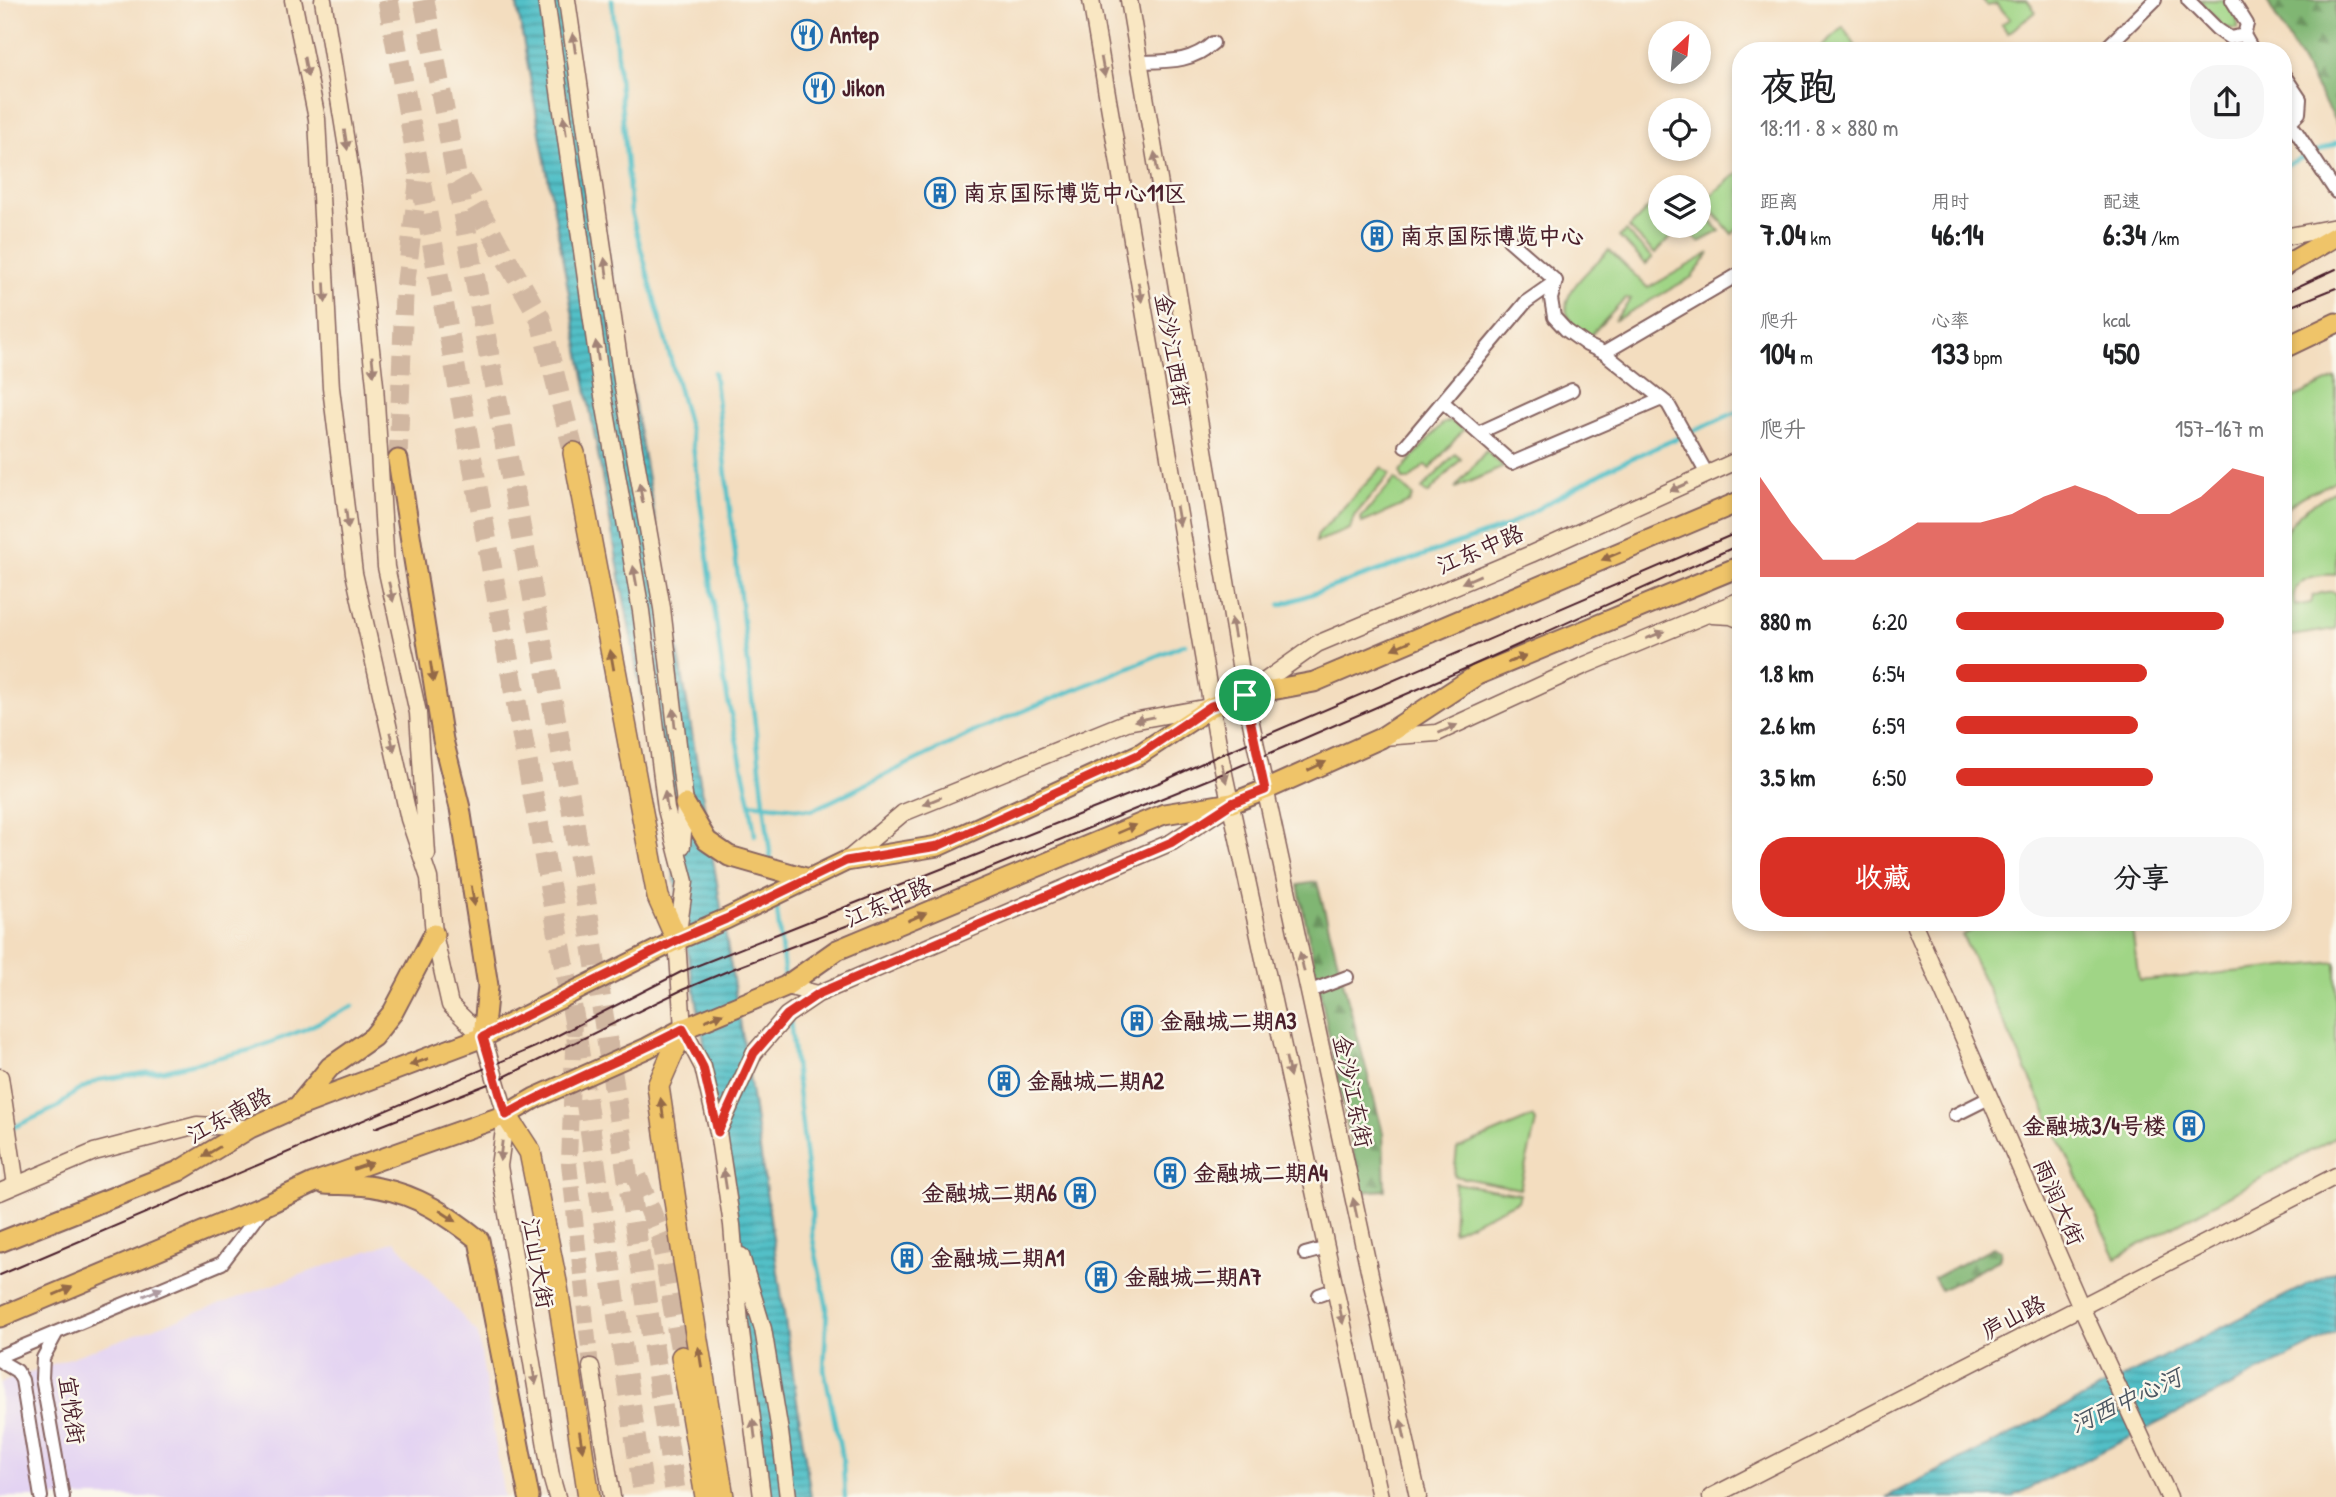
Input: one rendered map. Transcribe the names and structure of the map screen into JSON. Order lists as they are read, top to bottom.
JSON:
{
  "streets": {
    "main road": ["江东中路", "江东南路"],
    "street": [
      "金沙江西街",
      "金沙江东街",
      "雨润大街",
      "江山大街",
      "庐山路",
      "宜悦街"
    ]
  },
  "crossings": [
    ["金沙江西街", "江东中路"],
    ["金沙江西街", "金沙江东街"],
    ["江东中路", "金沙江东街"],
    ["江东中路", "江东南路"],
    ["江东中路", "江山大街"],
    ["江东南路", "江山大街"],
    ["雨润大街", "庐山路"]
  ],
  "water": ["河西中心河"],
  "places": {
    "restaurant": ["Antep", "Jikon"],
    "building": [
      "南京国际博览中心11区",
      "南京国际博览中心",
      "金融城二期A3",
      "金融城二期A2",
      "金融城3/4号楼",
      "金融城二期A4",
      "金融城二期A6",
      "金融城二期A1",
      "金融城二期A7"
    ]
  },
  "north": "top right",
  "page": {
    "heading": ["夜跑", "18:11 · 8 × 880 m"],
    "stats": [
      ["距离", "7.04 km"],
      ["用时", "46:14"],
      ["配速", "6:34 /km"],
      ["爬升", "104 m"],
      ["心率", "133 bpm"],
      ["kcal", "450"]
    ],
    "chart": ["爬升", "157–167 m"],
    "list": [
      {
        "name": "880 m",
        "note": "6:20"
      },
      {
        "name": "1.8 km",
        "note": "6:54"
      },
      {
        "name": "2.6 km",
        "note": "6:59"
      },
      {
        "name": "3.5 km",
        "note": "6:50"
      }
    ],
    "buttons": ["收藏", "分享"]
  }
}
